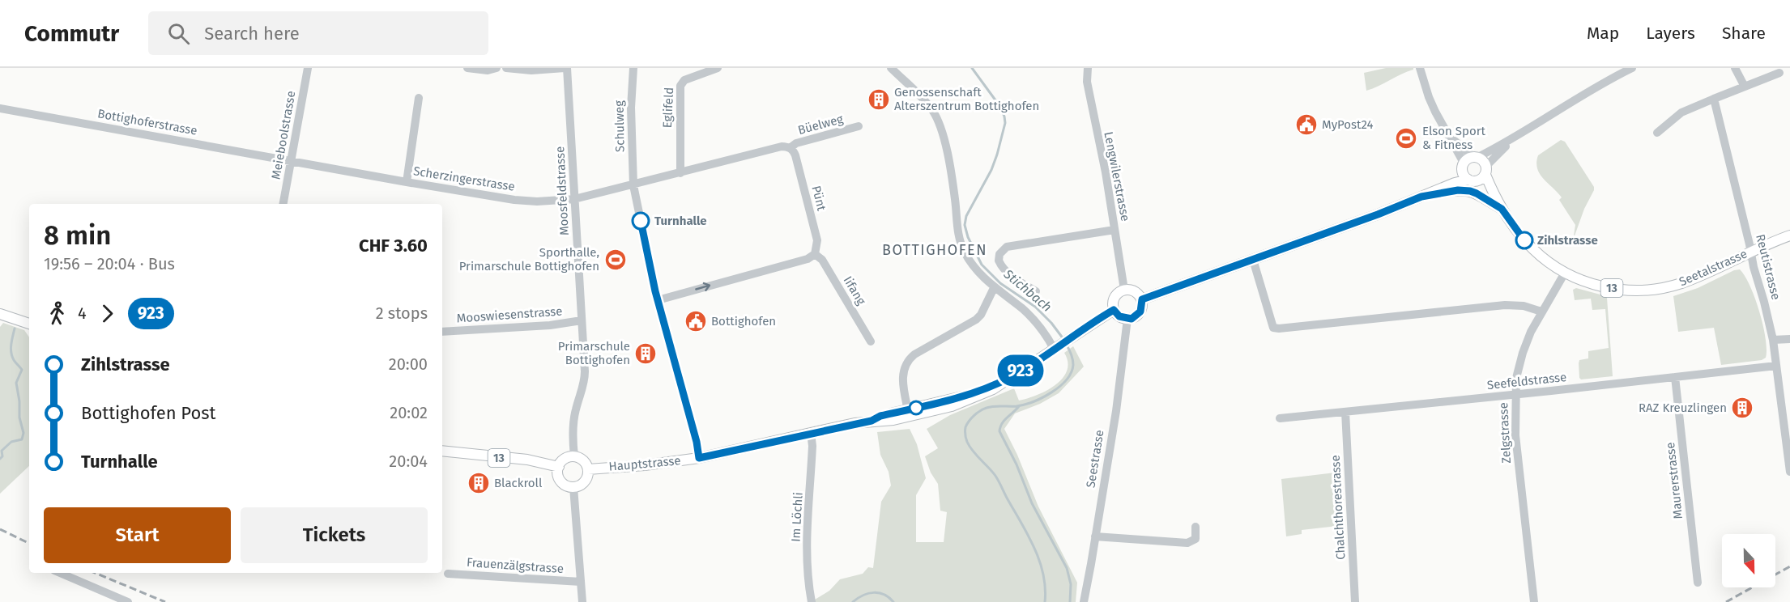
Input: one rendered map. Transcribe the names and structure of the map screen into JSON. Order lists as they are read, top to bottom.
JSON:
{
  "streets": {
    "main road": ["Seetalstrasse", "13", "Hauptstrasse"],
    "street": [
      "Eglifeld",
      "Bottighoferstrasse",
      "Büelweg",
      "Schulweg",
      "Meieboolstrasse",
      "Lengwilerstrasse",
      "Scherzingerstrasse",
      "Moosfeldstrasse",
      "Pünt",
      "Reutistrasse",
      "Iifang",
      "Mooswiesenstrasse",
      "Seefeldstrasse",
      "Zelgstrasse",
      "Seestrasse",
      "Maurerstrasse",
      "Chalchthorestrasse",
      "Im Löchli",
      "Frauenzälgstrasse"
    ]
  },
  "crossings": [
    ["Bottighoferstrasse", "Meieboolstrasse"],
    ["Bottighoferstrasse", "Scherzingerstrasse"],
    ["Büelweg", "Pünt"],
    ["Schulweg", "Scherzingerstrasse"],
    ["Schulweg", "Hauptstrasse"],
    ["Meieboolstrasse", "Scherzingerstrasse"],
    ["Lengwilerstrasse", "13"],
    ["Lengwilerstrasse", "Seestrasse"],
    ["Lengwilerstrasse", "Hauptstrasse"],
    ["Scherzingerstrasse", "Moosfeldstrasse"],
    ["Moosfeldstrasse", "13"],
    ["Moosfeldstrasse", "Mooswiesenstrasse"],
    ["Moosfeldstrasse", "Hauptstrasse"],
    ["Pünt", "Iifang"],
    ["Reutistrasse", "Seetalstrasse"],
    ["Reutistrasse", "Seefeldstrasse"],
    ["Seetalstrasse", "13"],
    ["Seetalstrasse", "Zelgstrasse"],
    ["13", "Seestrasse"],
    ["13", "Hauptstrasse"],
    ["Seefeldstrasse", "Zelgstrasse"],
    ["Seefeldstrasse", "Maurerstrasse"],
    ["Seefeldstrasse", "Chalchthorestrasse"],
    ["Seestrasse", "Hauptstrasse"],
    ["Hauptstrasse", "Im Löchli"]
  ],
  "districts": ["BOTTIGHOFEN"],
  "water": ["Stichbach"],
  "places": {
    "building": [
      "Genossenschaft Alterszentrum Bottighofen",
      "Primarschule Bottighofen",
      "RAZ Kreuzlingen",
      "Blackroll"
    ],
    "public building": ["MyPost24", "Bottighofen"],
    "sports": ["Elson Sport & Fitness", "Sporthalle, Primarschule Bottighofen"],
    "other": ["Turnhalle", "Zihlstrasse"]
  },
  "lines": ["bus line 923"],
  "north": "bottom",
  "page": {
    "header": "Commutr",
    "search": "Search here",
    "nav": ["Map", "Layers", "Share"],
    "on_map": "923",
    "heading": ["8 min", "19:56 – 20:04 · Bus", "CHF 3.60"],
    "legs": ["4", "923", "2 stops"],
    "list": [
      {
        "name": "Zihlstrasse",
        "value": "20:00"
      },
      {
        "name": "Bottighofen Post",
        "value": "20:02"
      },
      {
        "name": "Turnhalle",
        "value": "20:04"
      }
    ],
    "buttons": ["Start", "Tickets"]
  }
}
